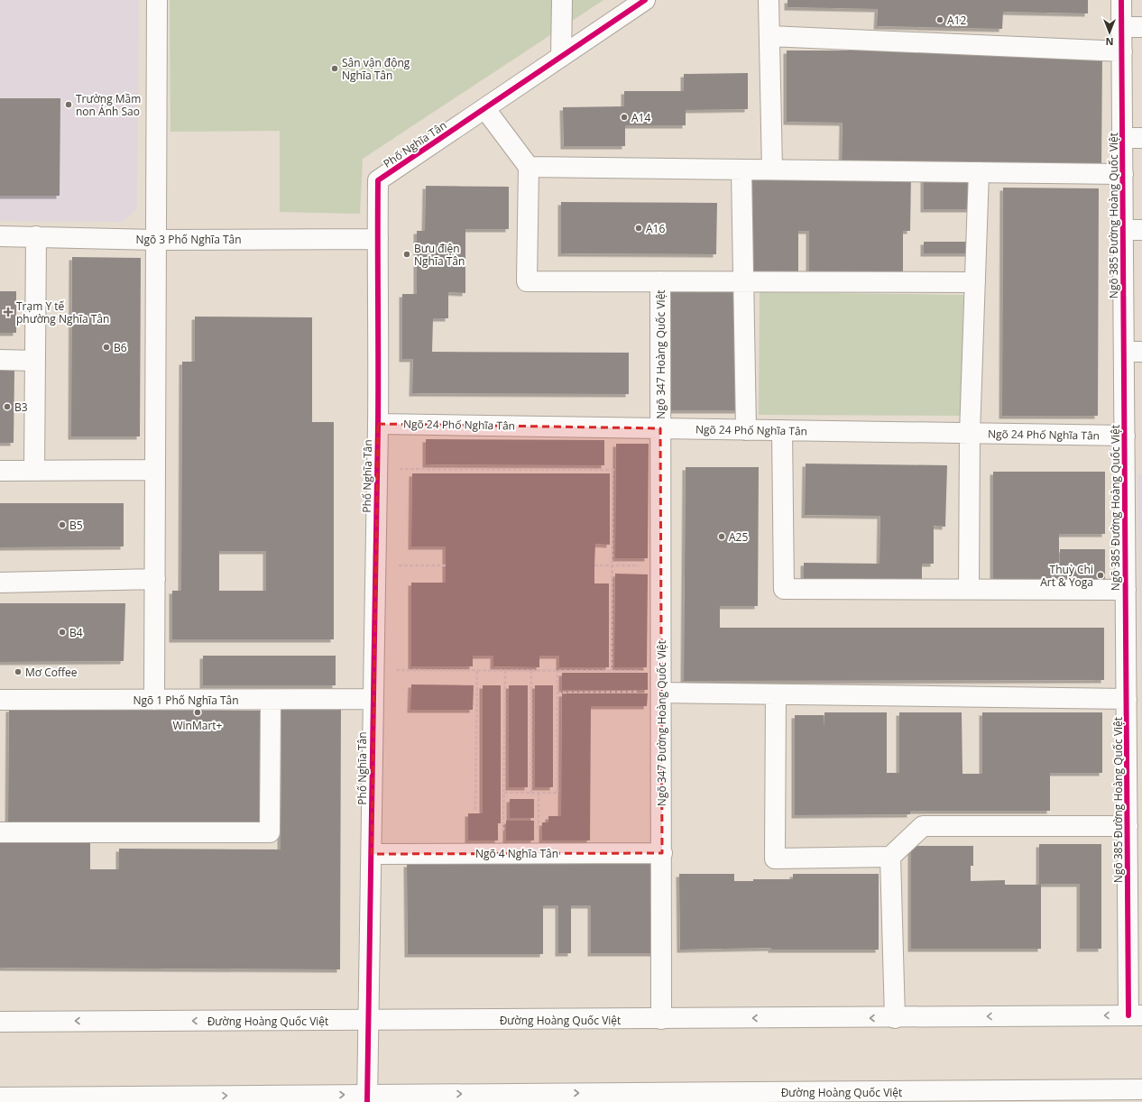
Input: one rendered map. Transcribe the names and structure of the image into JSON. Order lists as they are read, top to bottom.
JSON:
{
  "streets": {
    "street": [
      "Phố Nghĩa Tân",
      "Ngõ 385 Đường Hoàng Quốc Việt",
      "Ngõ 3 Phố Nghĩa Tân",
      "Ngõ 347 Hoàng Quốc Việt",
      "Ngõ 24 Phố Nghĩa Tân",
      "Ngõ 1 Phố Nghĩa Tân",
      "Ngõ 347 Đường Hoàng Quốc Việt",
      "Ngõ 4 Nghĩa Tân",
      "Đường Hoàng Quốc Việt"
    ]
  },
  "crossings": [
    ["Phố Nghĩa Tân", "Ngõ 3 Phố Nghĩa Tân"],
    ["Phố Nghĩa Tân", "Ngõ 24 Phố Nghĩa Tân"],
    ["Phố Nghĩa Tân", "Ngõ 1 Phố Nghĩa Tân"],
    ["Phố Nghĩa Tân", "Ngõ 4 Nghĩa Tân"],
    ["Phố Nghĩa Tân", "Đường Hoàng Quốc Việt"],
    ["Ngõ 385 Đường Hoàng Quốc Việt", "Ngõ 24 Phố Nghĩa Tân"],
    ["Ngõ 385 Đường Hoàng Quốc Việt", "Đường Hoàng Quốc Việt"],
    ["Ngõ 347 Hoàng Quốc Việt", "Ngõ 24 Phố Nghĩa Tân"],
    ["Ngõ 347 Hoàng Quốc Việt", "Ngõ 347 Đường Hoàng Quốc Việt"],
    ["Ngõ 24 Phố Nghĩa Tân", "Ngõ 347 Đường Hoàng Quốc Việt"],
    ["Ngõ 347 Đường Hoàng Quốc Việt", "Ngõ 4 Nghĩa Tân"],
    ["Ngõ 347 Đường Hoàng Quốc Việt", "Đường Hoàng Quốc Việt"]
  ],
  "places": {
    "other": [
      "A12",
      "Sân vận động Nghĩa Tân",
      "Trường Mầm non Ánh Sao",
      "A14",
      "A16",
      "Bưu điện Nghĩa Tân",
      "B6",
      "B3",
      "B5",
      "A25",
      "Thuỳ Chi Art & Yoga",
      "B4",
      "Mơ Coffee",
      "WinMart+"
    ],
    "health": ["Trạm Y tế phường Nghĩa Tân"]
  },
  "north": "bottom"
}
